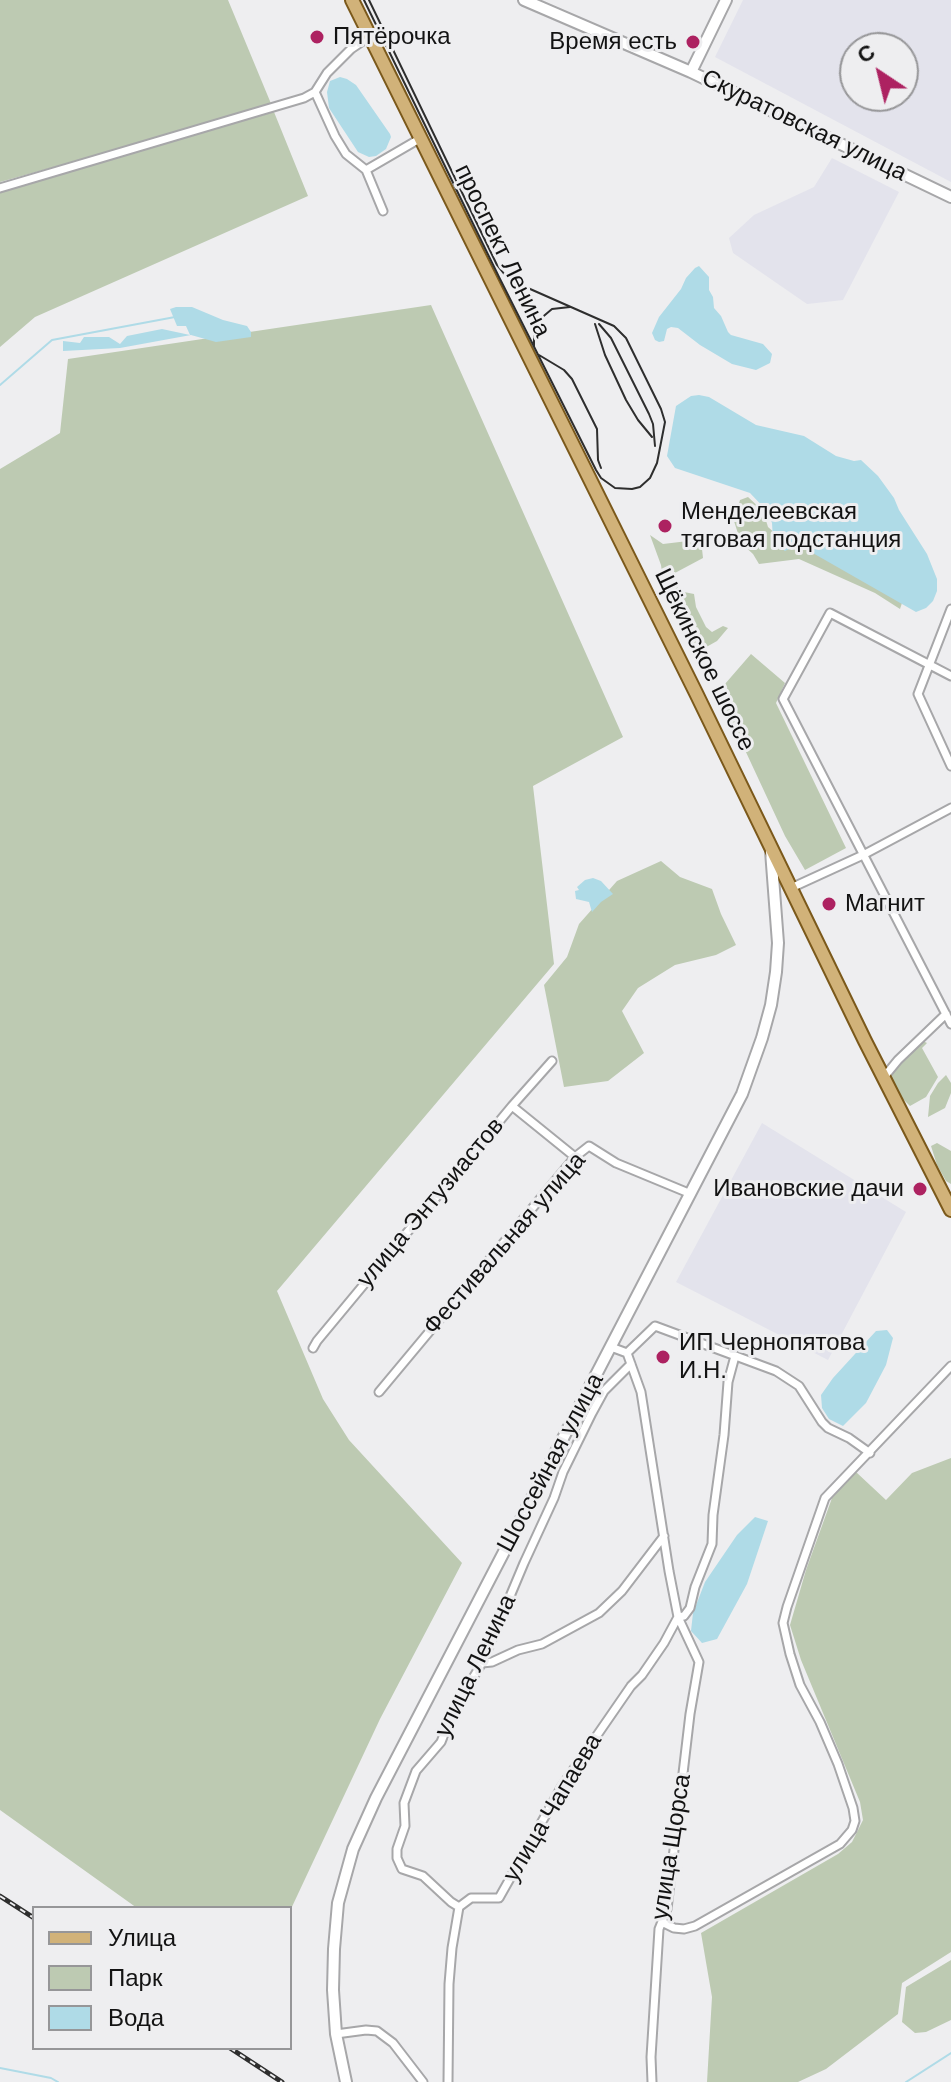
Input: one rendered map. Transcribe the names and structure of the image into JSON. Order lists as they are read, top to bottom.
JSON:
{
  "streets": {
    "main road": [
      "Скуратовская улица",
      "проспект Ленина",
      "Щёкинское шоссе",
      "Шоссейная улица"
    ],
    "street": [
      "улица Энтузиастов",
      "Фестивальная улица",
      "улица Ленина",
      "улица Чапаева",
      "улица Щорса"
    ]
  },
  "crossings": [
    ["проспект Ленина", "Щёкинское шоссе"],
    ["Щёкинское шоссе", "Шоссейная улица"],
    ["Фестивальная улица", "Шоссейная улица"],
    ["улица Ленина", "улица Чапаева"],
    ["улица Чапаева", "улица Щорса"]
  ],
  "places": [
    "Пятёрочка",
    "Время есть",
    "Менделеевская тяговая подстанция",
    "Магнит",
    "Ивановские дачи",
    "ИП Чернопятова И.Н."
  ],
  "legend": ["Улица", "Парк", "Вода"],
  "north": "top left"
}
